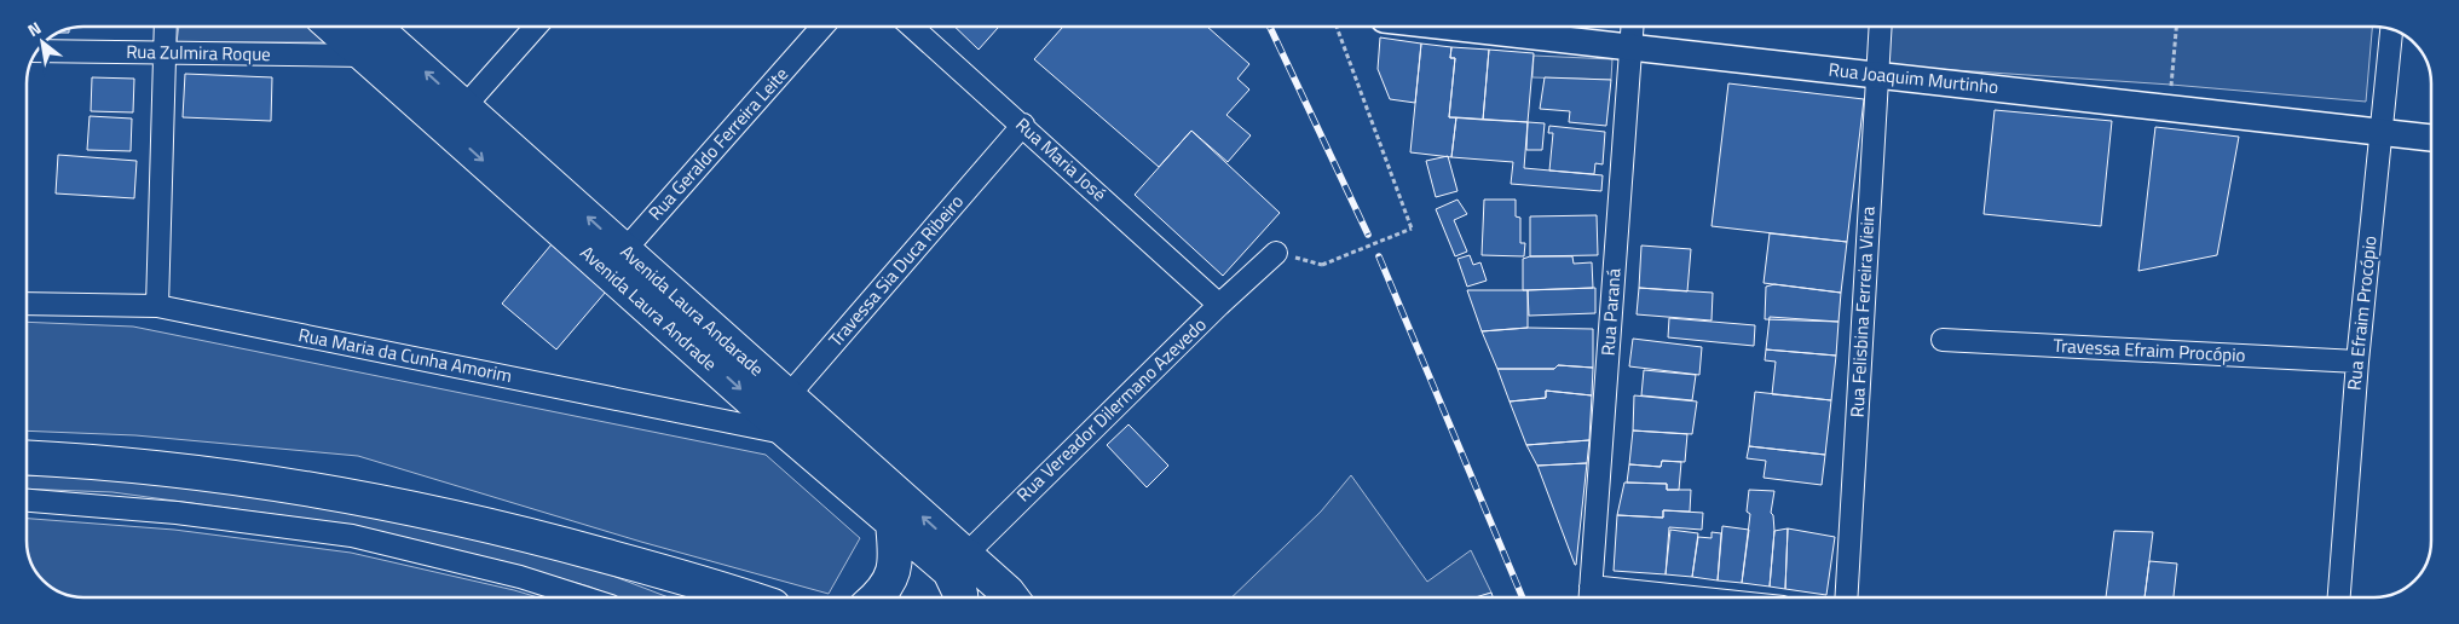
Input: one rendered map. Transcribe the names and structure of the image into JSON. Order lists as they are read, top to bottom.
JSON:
{
  "streets": {
    "main road": ["Avenida Laura Andarade"],
    "street": [
      "Rua Zulmira Roque",
      "Rua Joaquim Murtinho",
      "Rua Geraldo Ferreira Leite",
      "Rua Maria José",
      "Travessa Sia Duca Ribeiro",
      "Rua Paraná",
      "Rua Felisbina Ferreira Vieira",
      "Rua Efraim Procópio",
      "Travessa Efraim Procópio",
      "Rua Maria da Cunha Amorim",
      "Rua Vereador Dilermano Azevedo"
    ]
  },
  "crossings": [
    ["Rua Joaquim Murtinho", "Rua Paraná"],
    ["Rua Joaquim Murtinho", "Rua Felisbina Ferreira Vieira"],
    ["Rua Joaquim Murtinho", "Rua Efraim Procópio"],
    ["Rua Geraldo Ferreira Leite", "Avenida Laura Andarade"],
    ["Rua Maria José", "Travessa Sia Duca Ribeiro"],
    ["Rua Maria José", "Rua Vereador Dilermano Azevedo"],
    ["Travessa Sia Duca Ribeiro", "Avenida Laura Andarade"],
    ["Travessa Sia Duca Ribeiro", "Rua Maria da Cunha Amorim"],
    ["Avenida Laura Andarade", "Rua Maria da Cunha Amorim"],
    ["Avenida Laura Andarade", "Rua Vereador Dilermano Azevedo"],
    ["Rua Efraim Procópio", "Travessa Efraim Procópio"]
  ],
  "north": "top left"
}
